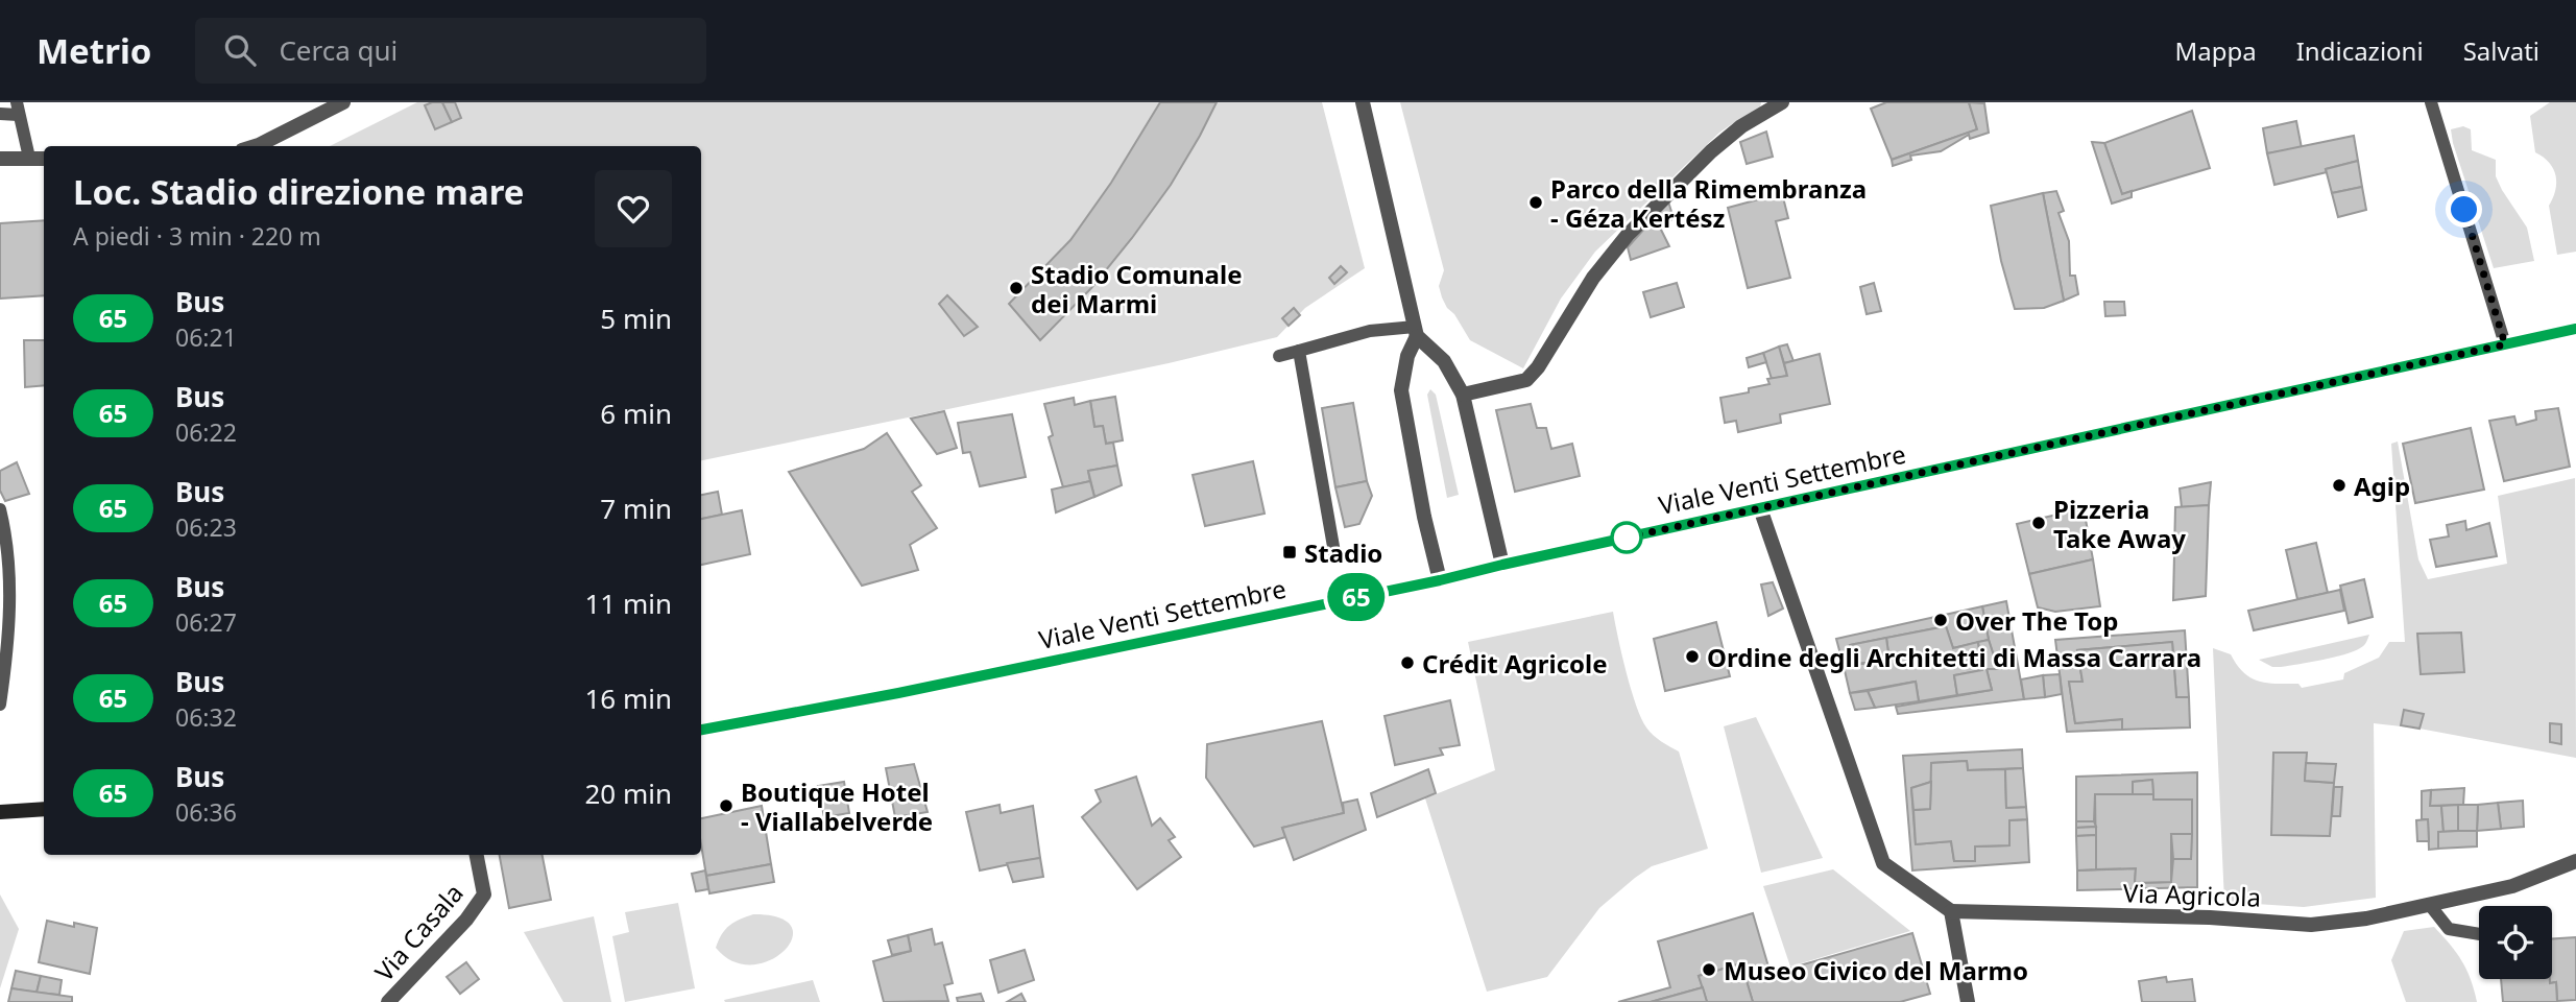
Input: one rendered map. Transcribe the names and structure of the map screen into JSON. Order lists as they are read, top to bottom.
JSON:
{
  "streets": {
    "main road": ["Viale Venti Settembre"],
    "street": ["Via Agricola", "Via Casala"]
  },
  "places": {
    "other": [
      "Parco della Rimembranza - Géza Kertész",
      "Stadio Comunale dei Marmi",
      "Agip",
      "Pizzeria Take Away",
      "Over The Top",
      "Ordine degli Architetti di Massa Carrara",
      "Crédit Agricole",
      "Boutique Hotel - Viallabelverde",
      "Museo Civico del Marmo"
    ],
    "transit": ["Stadio"]
  },
  "lines": ["bus line 65"],
  "page": {
    "header": "Metrio",
    "search": "Cerca qui",
    "nav": ["Mappa", "Indicazioni", "Salvati"],
    "on_map": "65",
    "heading": ["Loc. Stadio direzione mare", "A piedi · 3 min · 220 m"],
    "list": [
      {
        "mark": "65",
        "name": "Bus",
        "note": "06:21",
        "value": "5 min"
      },
      {
        "mark": "65",
        "name": "Bus",
        "note": "06:22",
        "value": "6 min"
      },
      {
        "mark": "65",
        "name": "Bus",
        "note": "06:23",
        "value": "7 min"
      },
      {
        "mark": "65",
        "name": "Bus",
        "note": "06:27",
        "value": "11 min"
      },
      {
        "mark": "65",
        "name": "Bus",
        "note": "06:32",
        "value": "16 min"
      },
      {
        "mark": "65",
        "name": "Bus",
        "note": "06:36",
        "value": "20 min"
      }
    ]
  }
}
